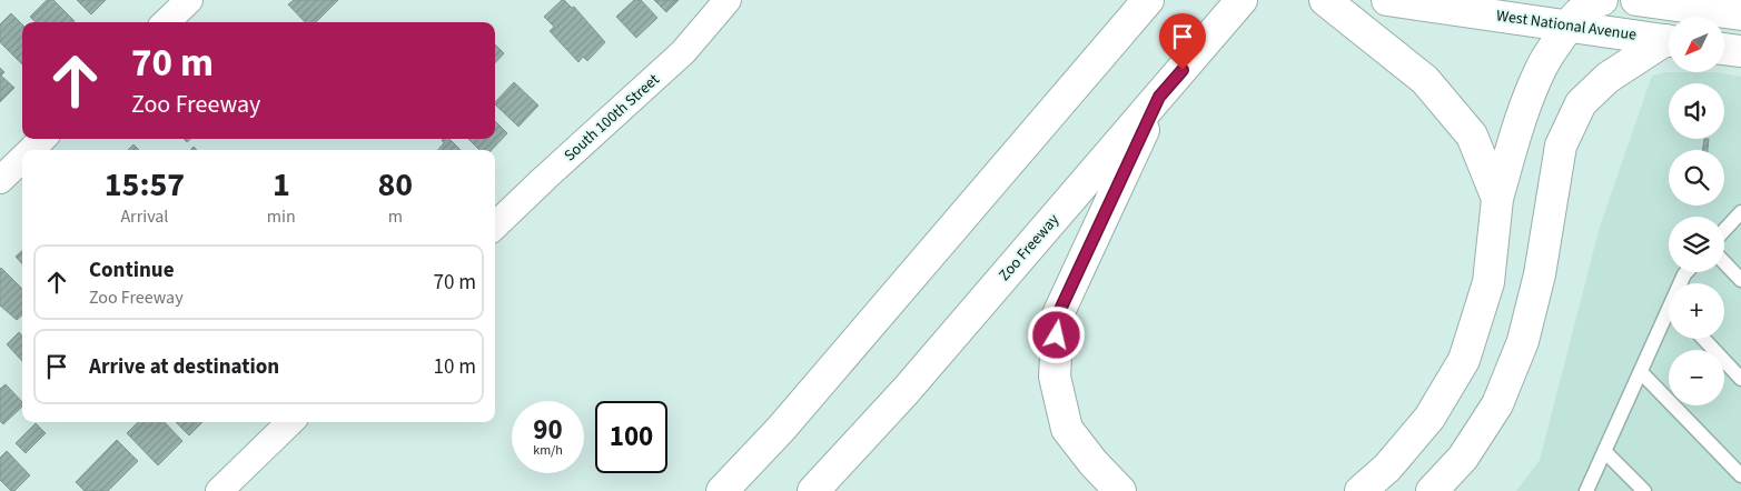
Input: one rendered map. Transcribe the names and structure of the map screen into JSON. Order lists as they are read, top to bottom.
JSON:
{
  "streets": {
    "main road": ["West National Avenue", "Zoo Freeway"],
    "street": ["South 100th Street"]
  },
  "north": "bottom left",
  "page": {
    "map_buttons": ["+", "−"],
    "turn": ["70 m", "Zoo Freeway"],
    "eta": [
      "15:57",
      "Arrival",
      "1",
      "min",
      "80",
      "m"
    ],
    "list": [
      {
        "name": "Continue",
        "note": "Zoo Freeway",
        "value": "70 m"
      },
      {
        "name": "Arrive at destination",
        "value": "10 m"
      }
    ],
    "speed": "90 km/h",
    "limit": "100"
  }
}
